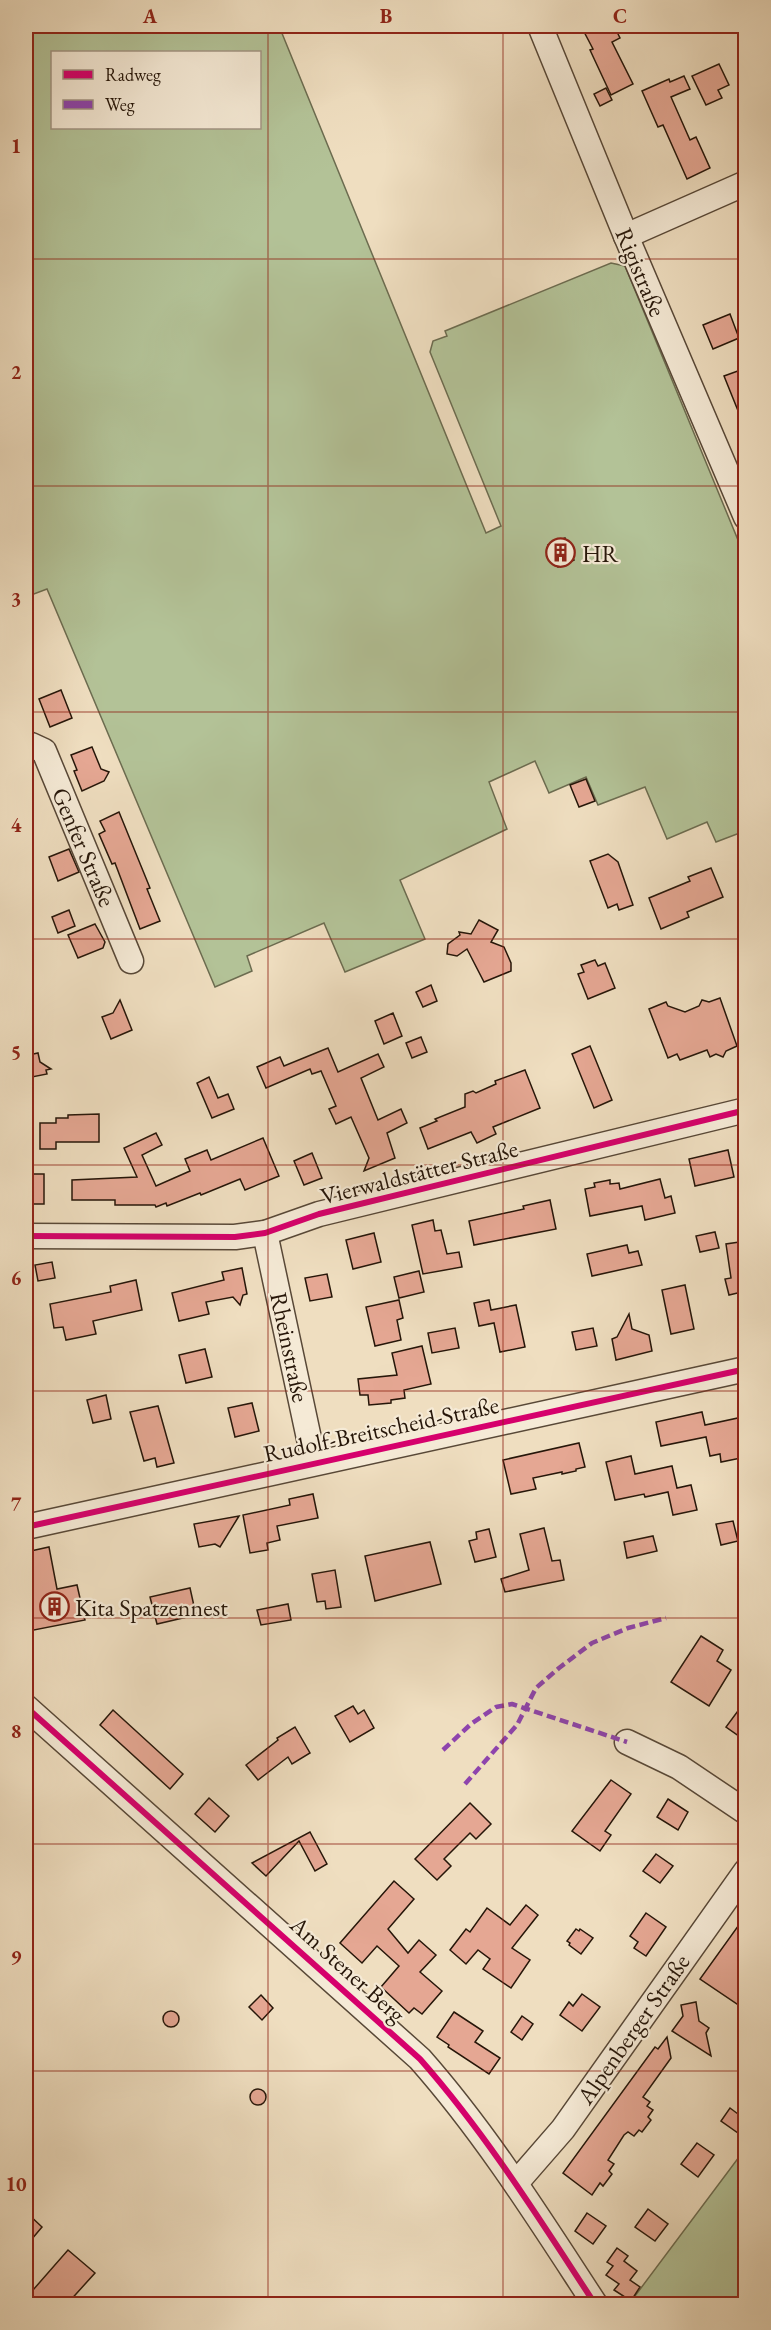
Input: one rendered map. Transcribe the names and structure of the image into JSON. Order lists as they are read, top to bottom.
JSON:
{
  "streets": {
    "street": [
      "Rigistraße",
      "Genfer Straße",
      "Vierwaldstätter Straße",
      "Rheinstraße",
      "Rudolf-Breitscheid-Straße",
      "Am Stener Berg",
      "Alpenberger Straße"
    ]
  },
  "crossings": [
    ["Vierwaldstätter Straße", "Rheinstraße"],
    ["Rheinstraße", "Rudolf-Breitscheid-Straße"],
    ["Am Stener Berg", "Alpenberger Straße"]
  ],
  "places": {
    "building": ["HR", "Kita Spatzennest"]
  },
  "legend": ["Radweg", "Weg"],
  "grid": {
    "columns": ["A", "B", "C"],
    "rows": [
      "1",
      "2",
      "3",
      "4",
      "5",
      "6",
      "7",
      "8",
      "9",
      "10"
    ]
  }
}
